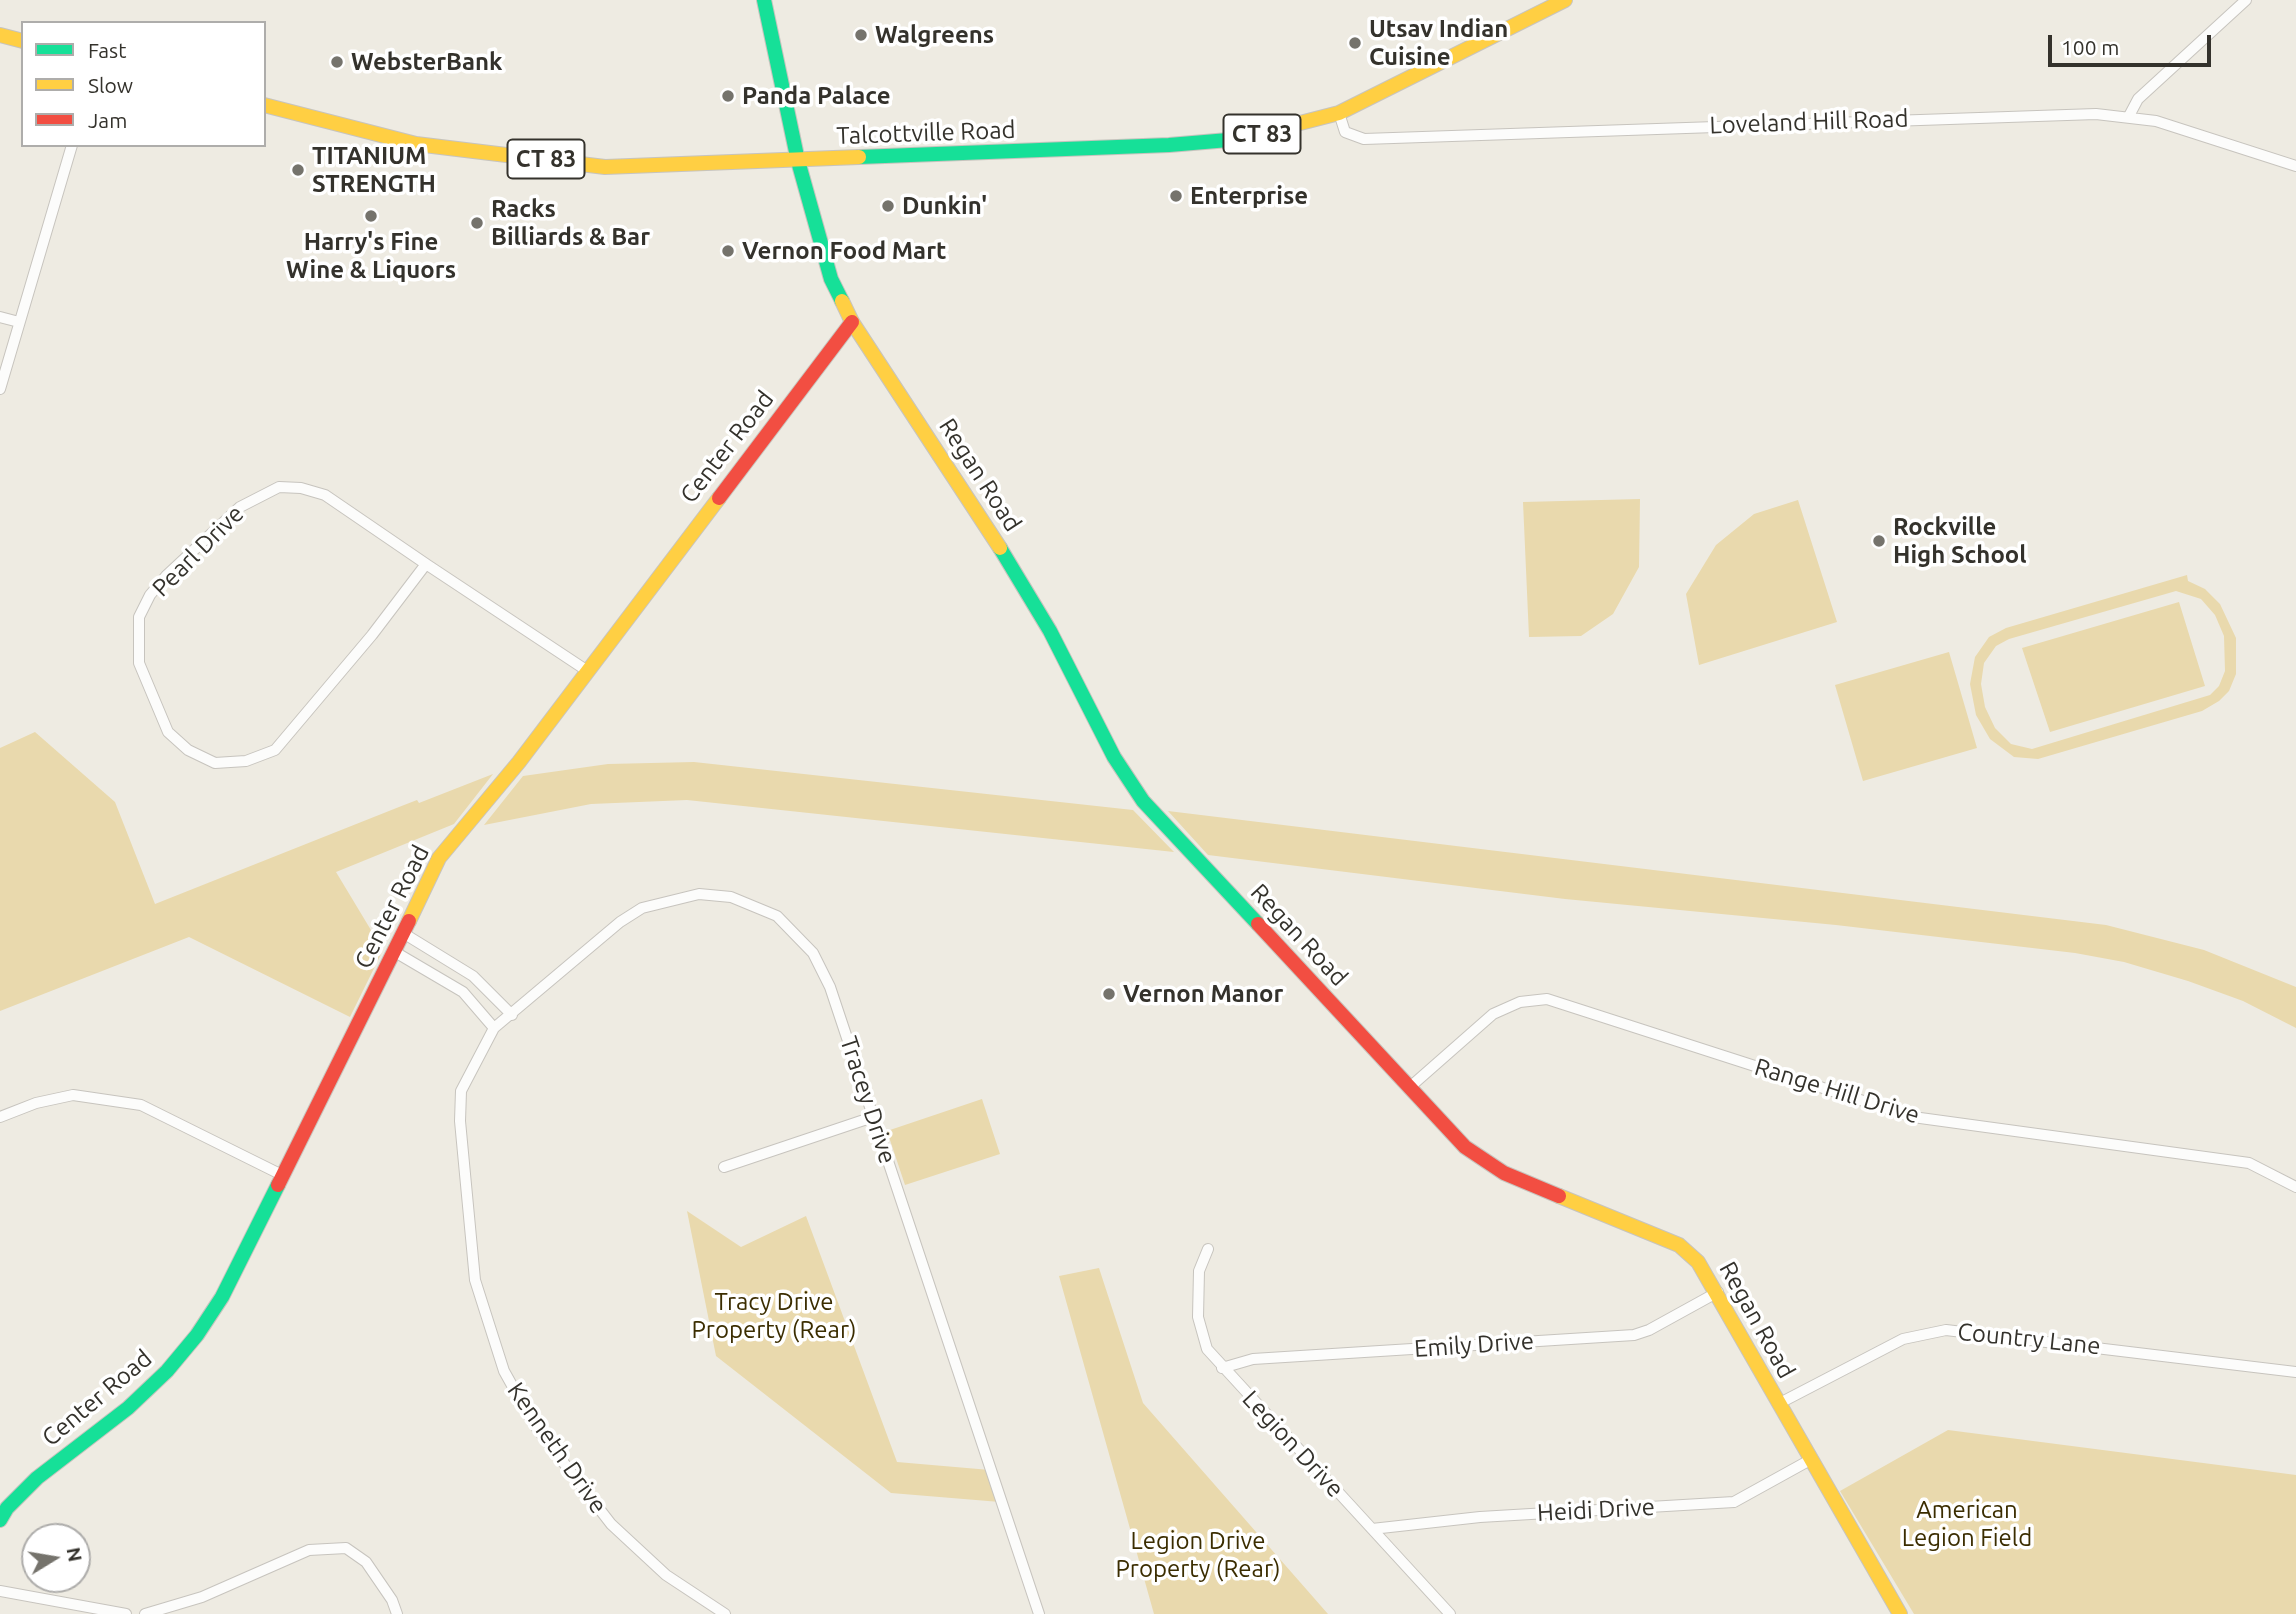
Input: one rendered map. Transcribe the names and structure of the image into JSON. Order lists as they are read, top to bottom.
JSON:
{
  "streets": {
    "street": [
      "Loveland Hill Road",
      "Talcottville Road",
      "CT 83",
      "Center Road",
      "Regan Road",
      "Pearl Drive",
      "Range Hill Drive",
      "Tracey Drive",
      "Country Lane",
      "Emily Drive",
      "Legion Drive",
      "Kenneth Drive",
      "Heidi Drive"
    ]
  },
  "crossings": [
    ["Loveland Hill Road", "Talcottville Road"],
    ["Talcottville Road", "Regan Road"],
    ["Center Road", "Regan Road"],
    ["Center Road", "Pearl Drive"],
    ["Regan Road", "Range Hill Drive"],
    ["Regan Road", "Country Lane"],
    ["Regan Road", "Emily Drive"],
    ["Regan Road", "Heidi Drive"],
    ["Tracey Drive", "Kenneth Drive"],
    ["Emily Drive", "Legion Drive"],
    ["Legion Drive", "Heidi Drive"]
  ],
  "parks": ["Tracy Drive Property (Rear)", "American Legion Field", "Legion Drive Property (Rear)"],
  "places": [
    "Walgreens",
    "Utsav Indian Cuisine",
    "WebsterBank",
    "Panda Palace",
    "TITANIUM STRENGTH",
    "Enterprise",
    "Dunkin'",
    "Harry's Fine Wine & Liquors",
    "Racks Billiards & Bar",
    "Vernon Food Mart",
    "Rockville High School",
    "Vernon Manor"
  ],
  "legend": ["Fast", "Slow", "Jam"],
  "scale_bar": "100 m",
  "north": "right"
}
